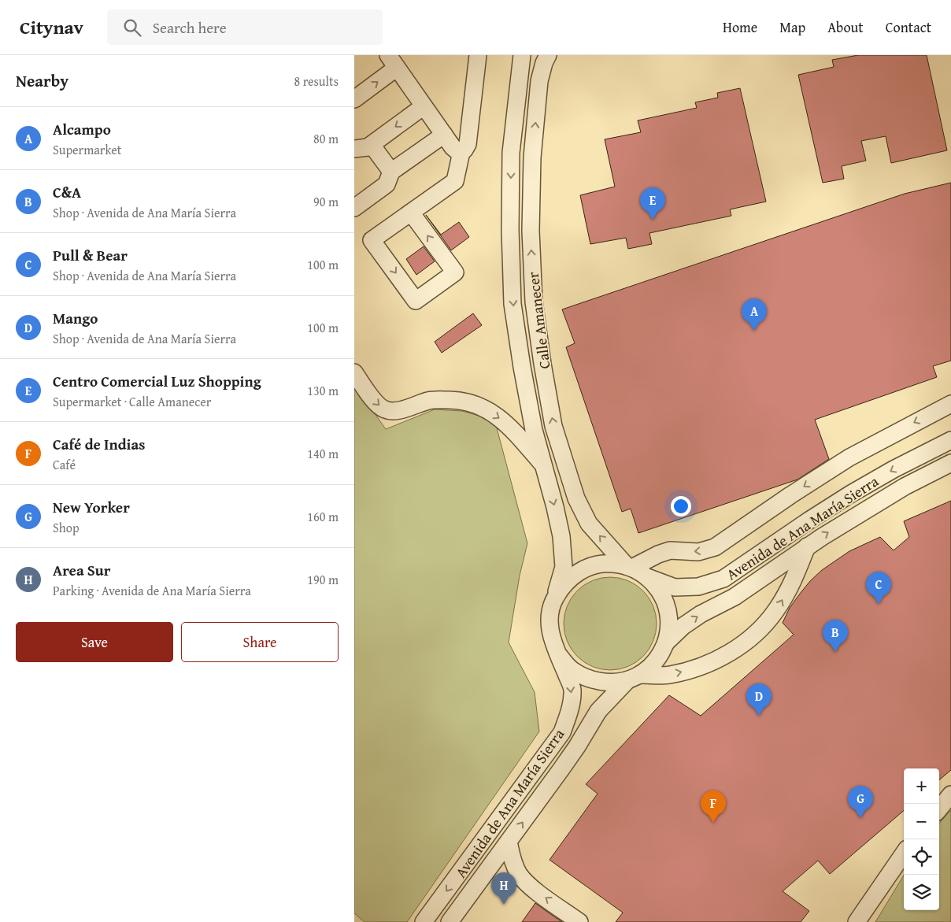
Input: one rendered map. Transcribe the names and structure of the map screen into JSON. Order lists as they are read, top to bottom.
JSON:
{
  "streets": {
    "street": ["Calle Amanecer", "Avenida de Ana María Sierra"]
  },
  "crossings": [
    ["Calle Amanecer", "Avenida de Ana María Sierra"]
  ],
  "page": {
    "header": "Citynav",
    "search": "Search here",
    "nav": [
      "Home",
      "Map",
      "About",
      "Contact"
    ],
    "heading": ["Nearby", "8 results"],
    "list": [
      {
        "mark": "A",
        "name": "Alcampo",
        "note": "Supermarket",
        "value": "80 m"
      },
      {
        "mark": "B",
        "name": "C&A",
        "note": "Shop · Avenida de Ana María Sierra",
        "value": "90 m"
      },
      {
        "mark": "C",
        "name": "Pull & Bear",
        "note": "Shop · Avenida de Ana María Sierra",
        "value": "100 m"
      },
      {
        "mark": "D",
        "name": "Mango",
        "note": "Shop · Avenida de Ana María Sierra",
        "value": "100 m"
      },
      {
        "mark": "E",
        "name": "Centro Comercial Luz Shopping",
        "note": "Supermarket · Calle Amanecer",
        "value": "130 m"
      },
      {
        "mark": "F",
        "name": "Café de Indias",
        "note": "Café",
        "value": "140 m"
      },
      {
        "mark": "G",
        "name": "New Yorker",
        "note": "Shop",
        "value": "160 m"
      },
      {
        "mark": "H",
        "name": "Area Sur",
        "note": "Parking · Avenida de Ana María Sierra",
        "value": "190 m"
      }
    ],
    "pins": [
      "E",
      "A",
      "C",
      "B",
      "D",
      "G",
      "F",
      "H"
    ],
    "buttons": ["Save", "Share"],
    "map_buttons": ["+", "−"]
  }
}
